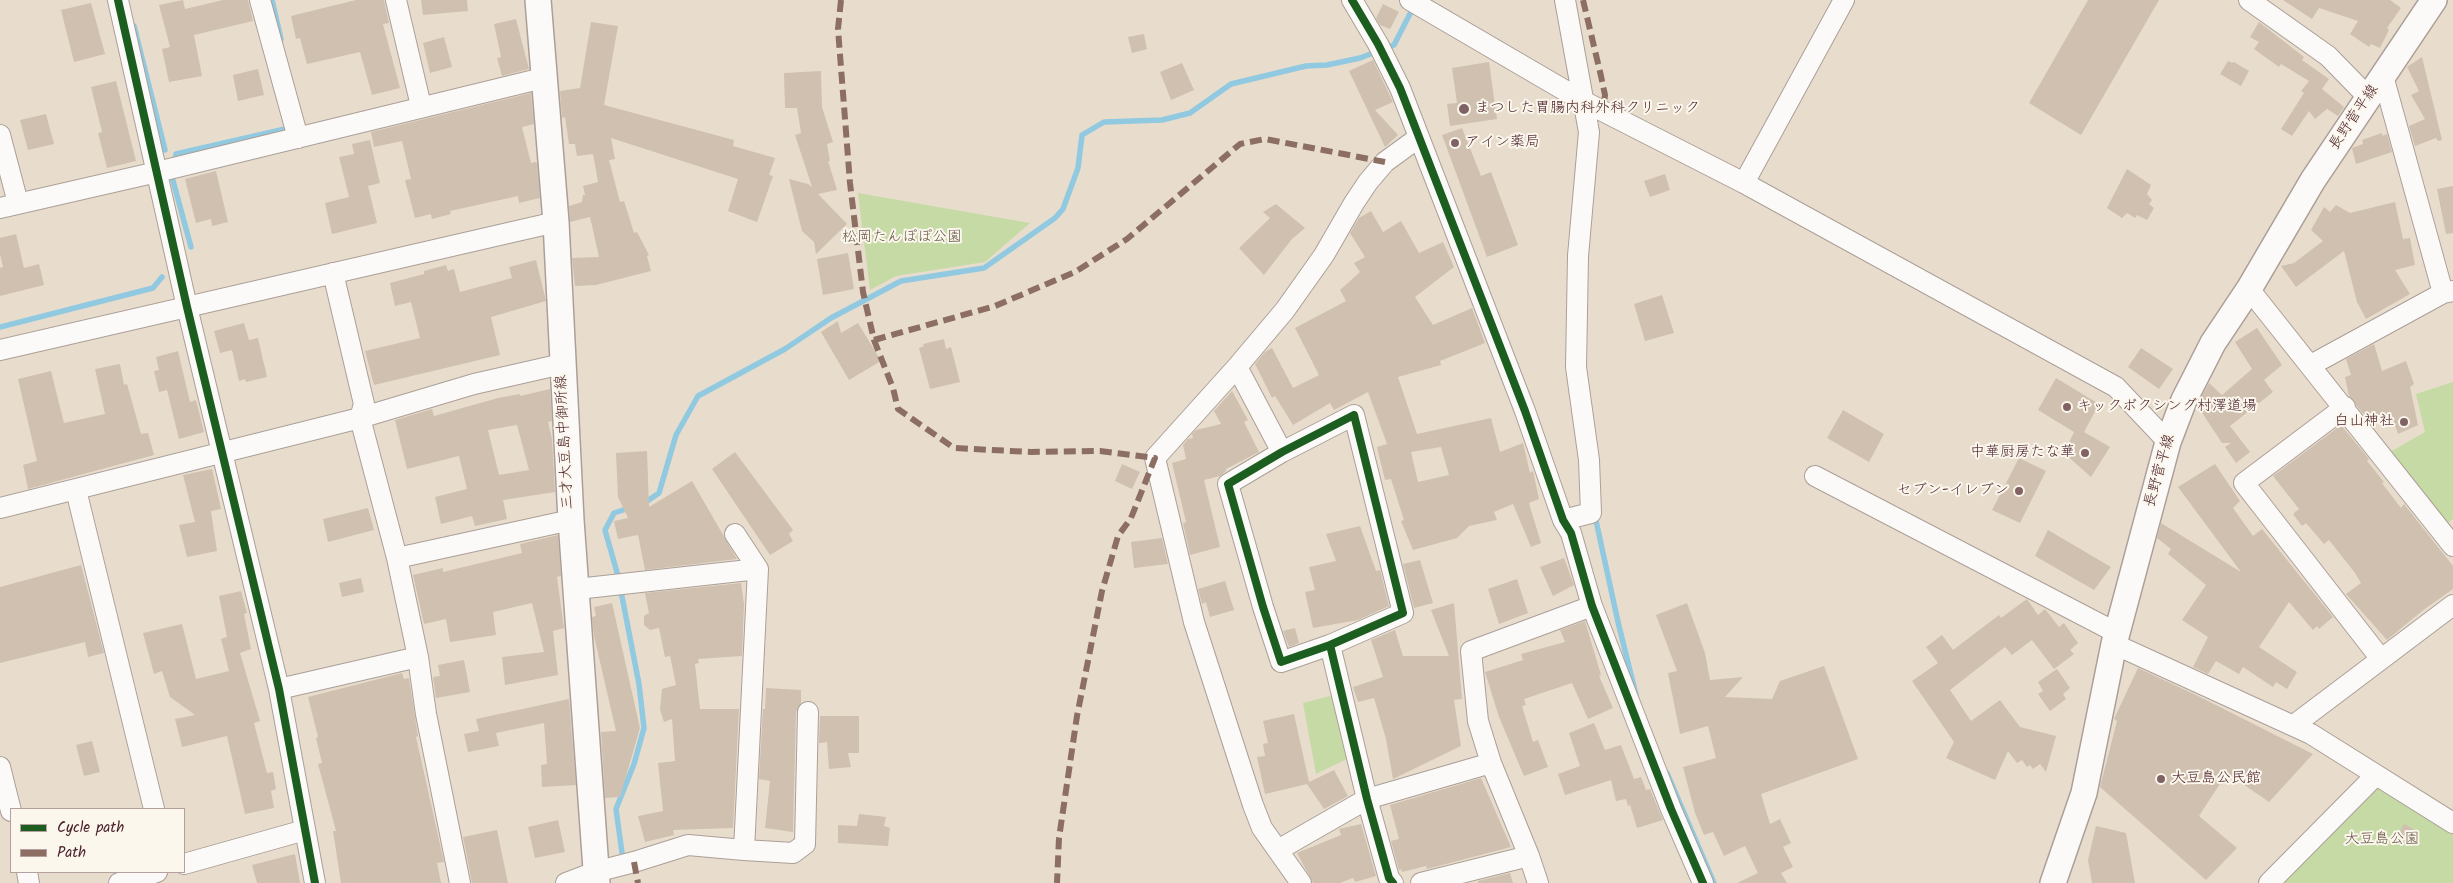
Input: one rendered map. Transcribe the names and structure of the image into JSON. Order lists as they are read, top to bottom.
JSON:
{
  "streets": {
    "main road": ["長野菅平線", "三才大豆島中御所線"]
  },
  "parks": ["松岡たんぽぽ公園", "大豆島公園"],
  "places": [
    "まつした胃腸内科外科クリニック",
    "アイン薬局",
    "キックボクシング村澤道場",
    "白山神社",
    "中華厨房たな華",
    "セブン-イレブン",
    "大豆島公民館"
  ],
  "legend": ["Cycle path", "Path"]
}
